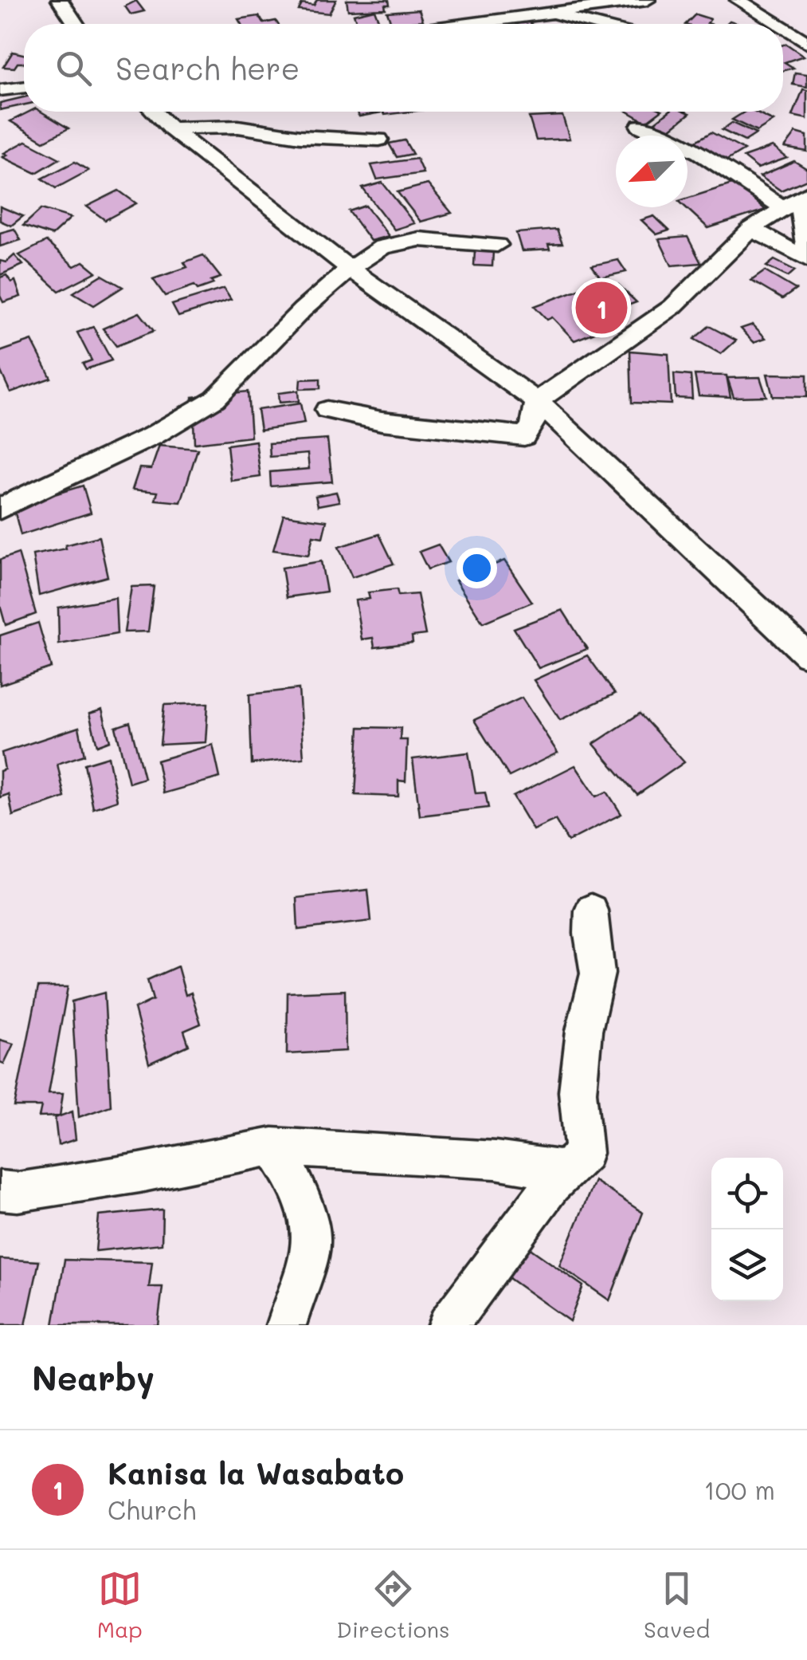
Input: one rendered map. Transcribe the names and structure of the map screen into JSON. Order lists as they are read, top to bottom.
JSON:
{
  "north": "bottom left",
  "page": {
    "search": "Search here",
    "pins": "1",
    "heading": "Nearby",
    "list": [
      {
        "mark": "1",
        "name": "Kanisa la Wasabato",
        "note": "Church",
        "value": "100 m"
      }
    ],
    "nav": ["Map", "Directions", "Saved"]
  }
}
